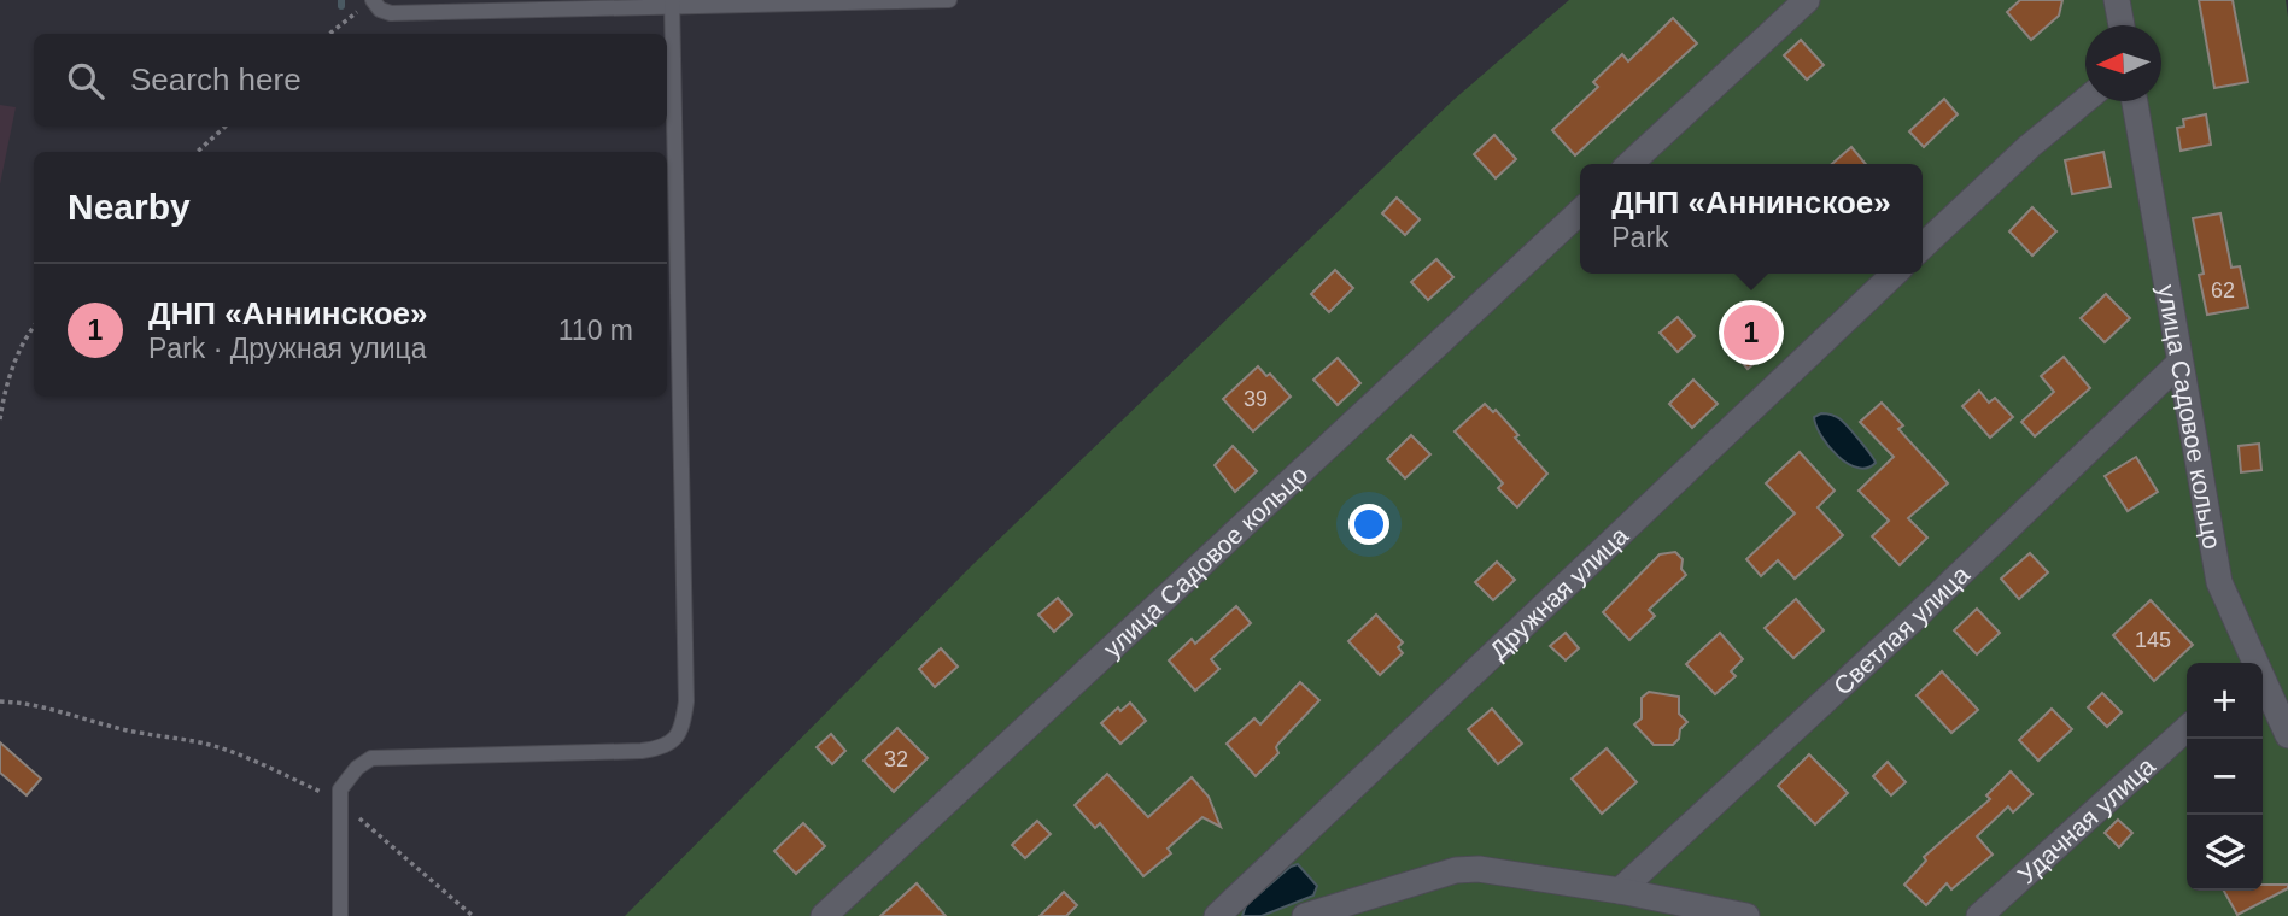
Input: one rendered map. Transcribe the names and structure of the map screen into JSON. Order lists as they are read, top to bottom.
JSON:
{
  "streets": {
    "street": [
      "улица Садовое кольцо",
      "Дружная улица",
      "Светлая улица",
      "Удачная улица"
    ]
  },
  "crossings": [
    ["улица Садовое кольцо", "Светлая улица"]
  ],
  "house_numbers": [
    "62",
    "39",
    "145",
    "32"
  ],
  "north": "left",
  "page": {
    "search": "Search here",
    "heading": "Nearby",
    "popup": ["ДНП «Аннинское»", "Park"],
    "list": [
      {
        "mark": "1",
        "name": "ДНП «Аннинское»",
        "note": "Park · Дружная улица",
        "value": "110 m"
      }
    ],
    "pins": "1",
    "map_buttons": ["+", "−"]
  }
}
